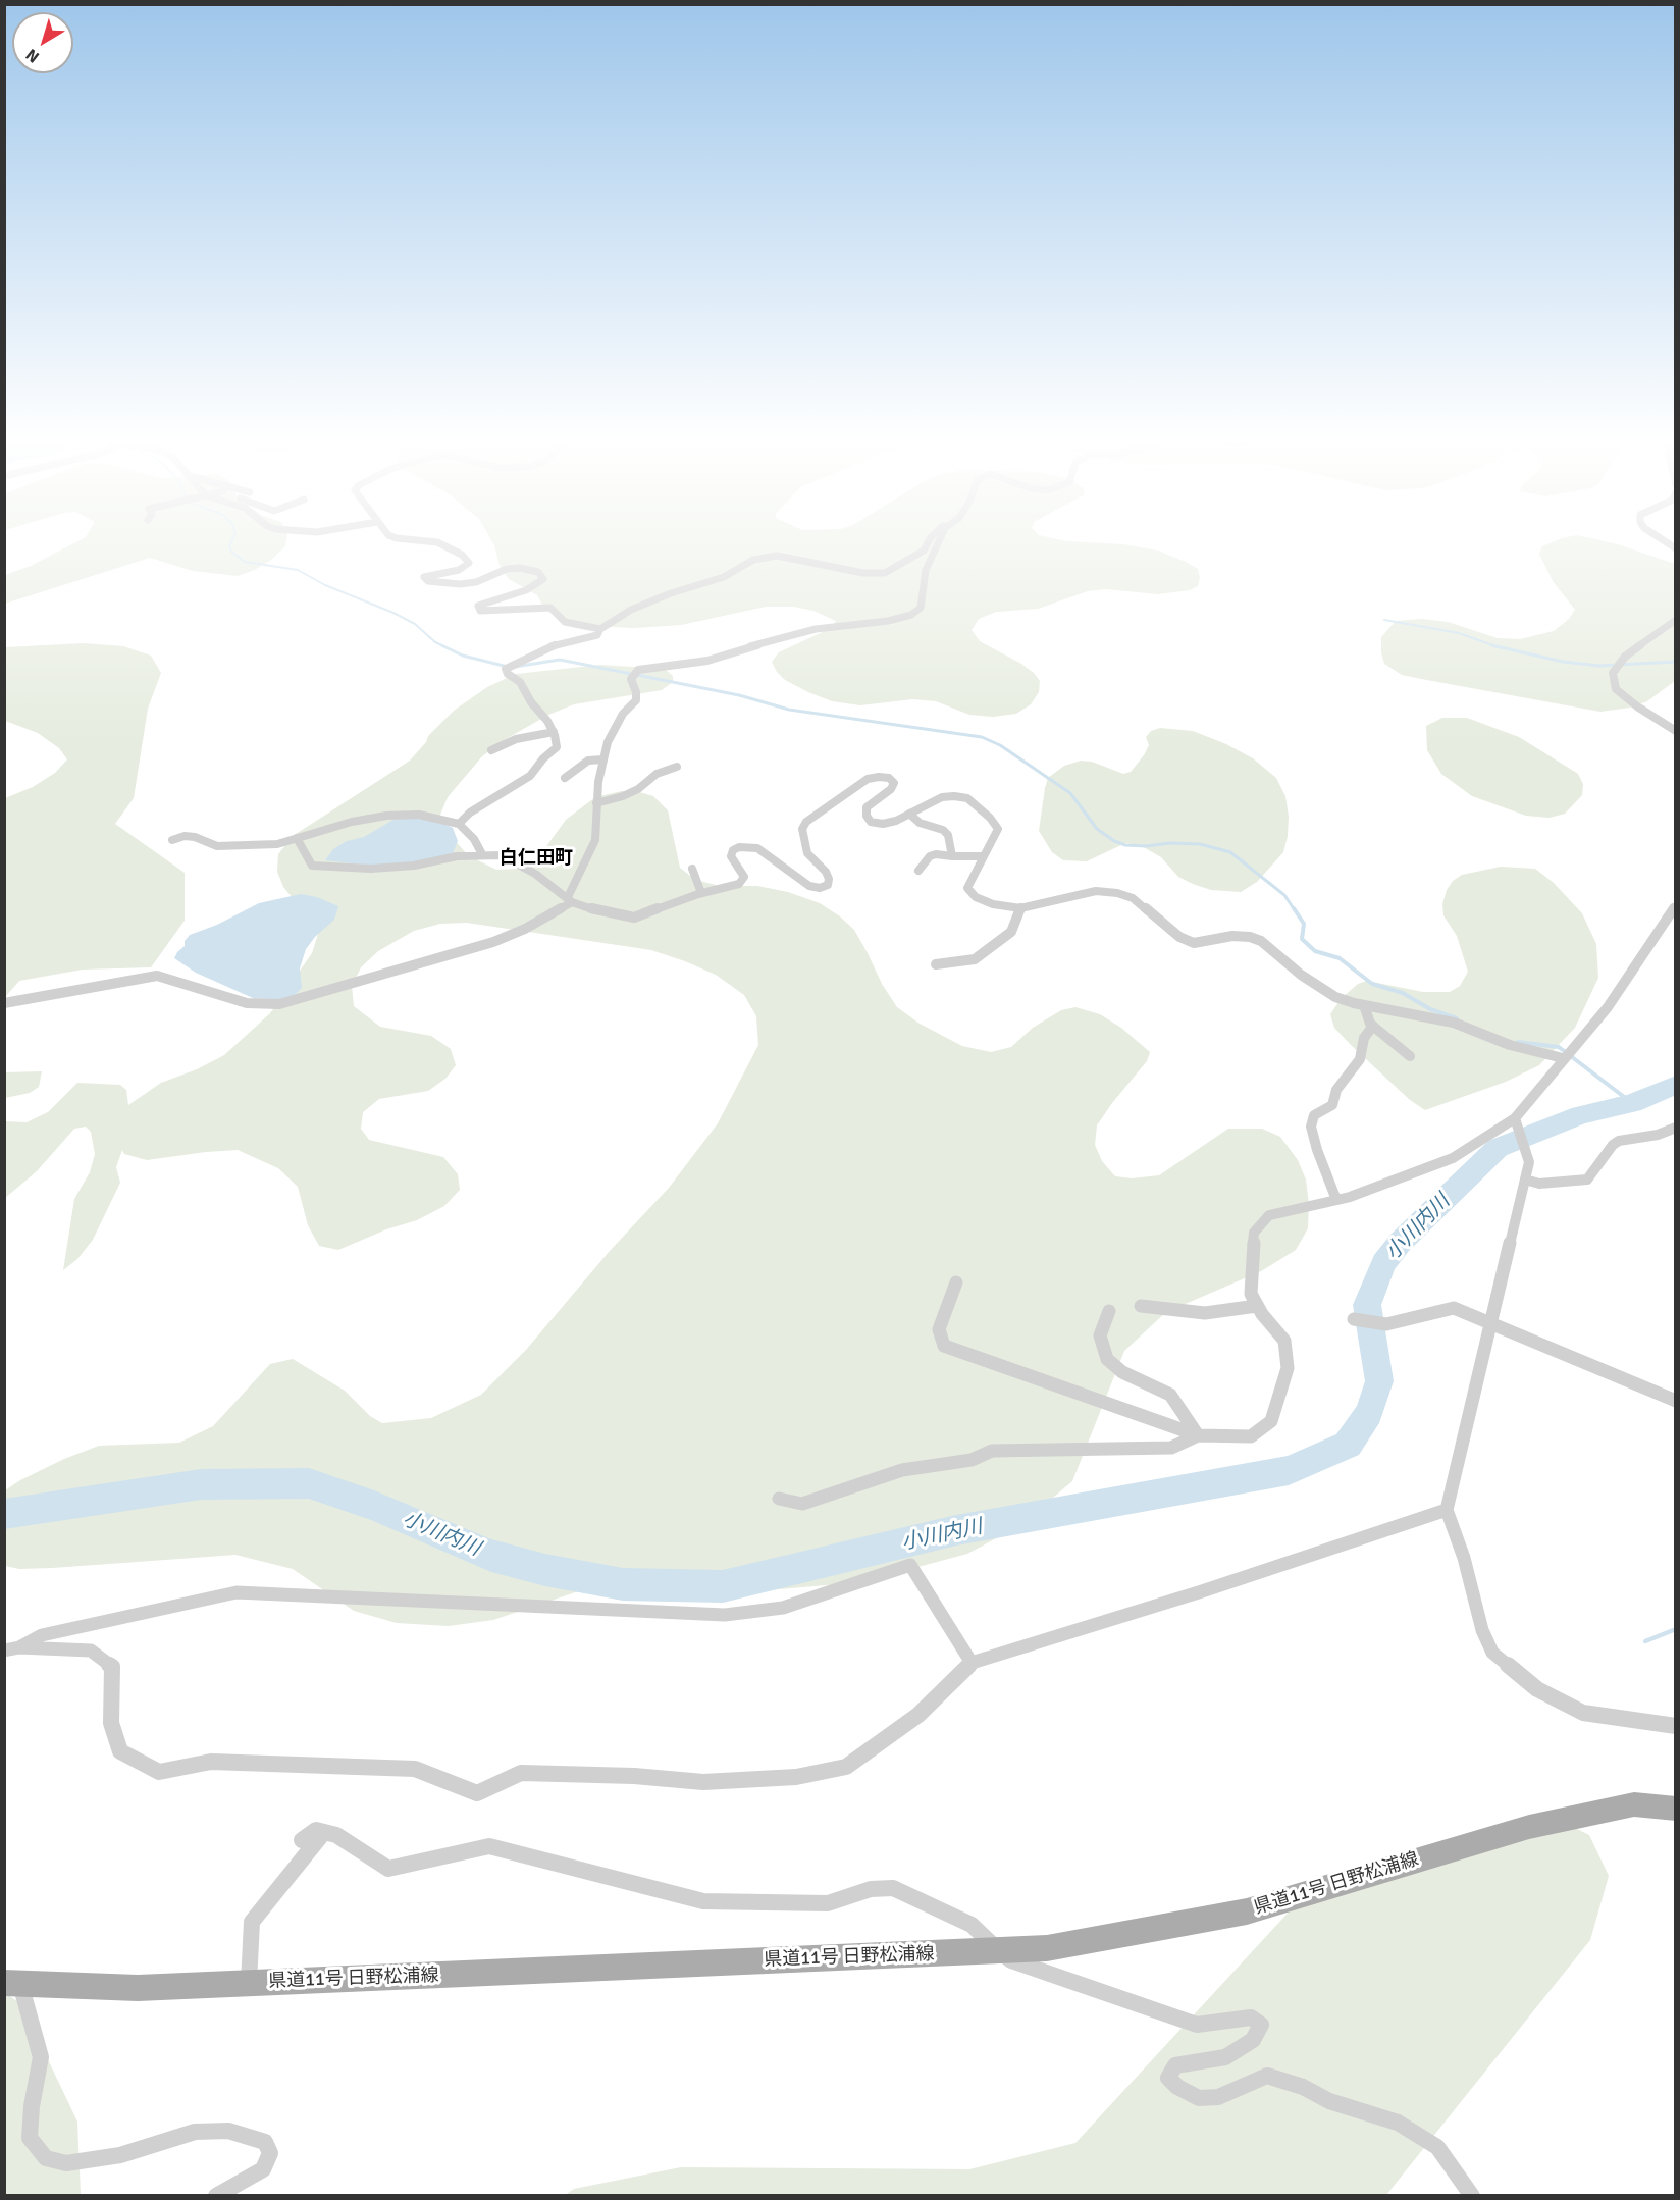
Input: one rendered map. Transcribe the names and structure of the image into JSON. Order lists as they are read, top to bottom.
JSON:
{
  "streets": {
    "main road": ["県道11号 日野松浦線"]
  },
  "districts": ["白仁田町"],
  "water": ["小川内川"],
  "north": "bottom left"
}
